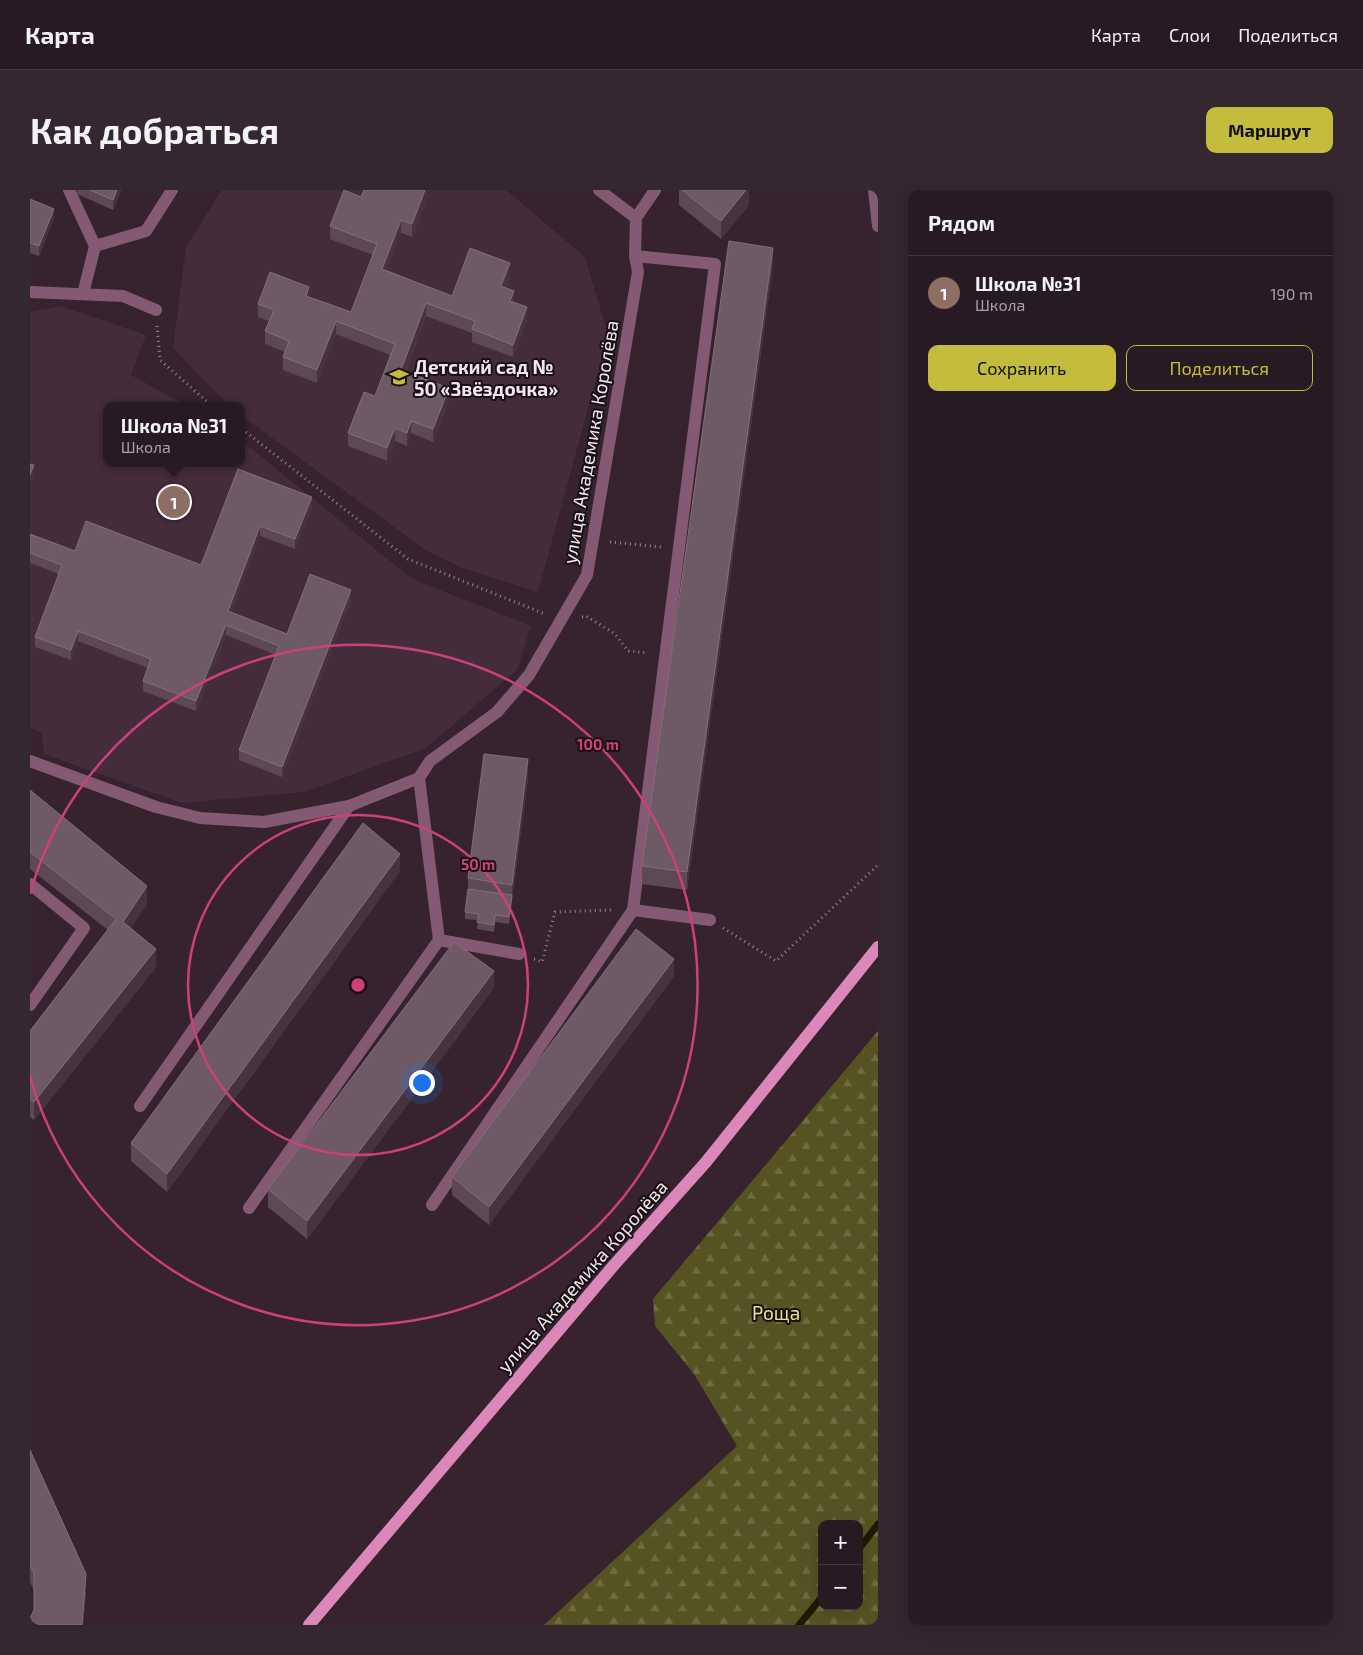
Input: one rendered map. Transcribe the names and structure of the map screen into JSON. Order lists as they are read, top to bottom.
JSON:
{
  "streets": {
    "main road": ["улица Академика Королёва"]
  },
  "parks": ["Роща"],
  "places": {
    "school or university": ["Детский сад № 50 «Звёздочка»"]
  },
  "page": {
    "header": "Карта",
    "nav": ["Карта", "Слои", "Поделиться"],
    "buttons": [
      "Маршрут",
      ["Сохранить", "Поделиться"]
    ],
    "title": "Как добраться",
    "heading": "Рядом",
    "list": [
      {
        "mark": "1",
        "name": "Школа №31",
        "note": "Школа",
        "value": "190 m"
      }
    ],
    "popup": ["Школа №31", "Школа"],
    "pins": "1",
    "map_buttons": ["+", "−"]
  },
  "rings": ["100 m", "50 m"]
}
